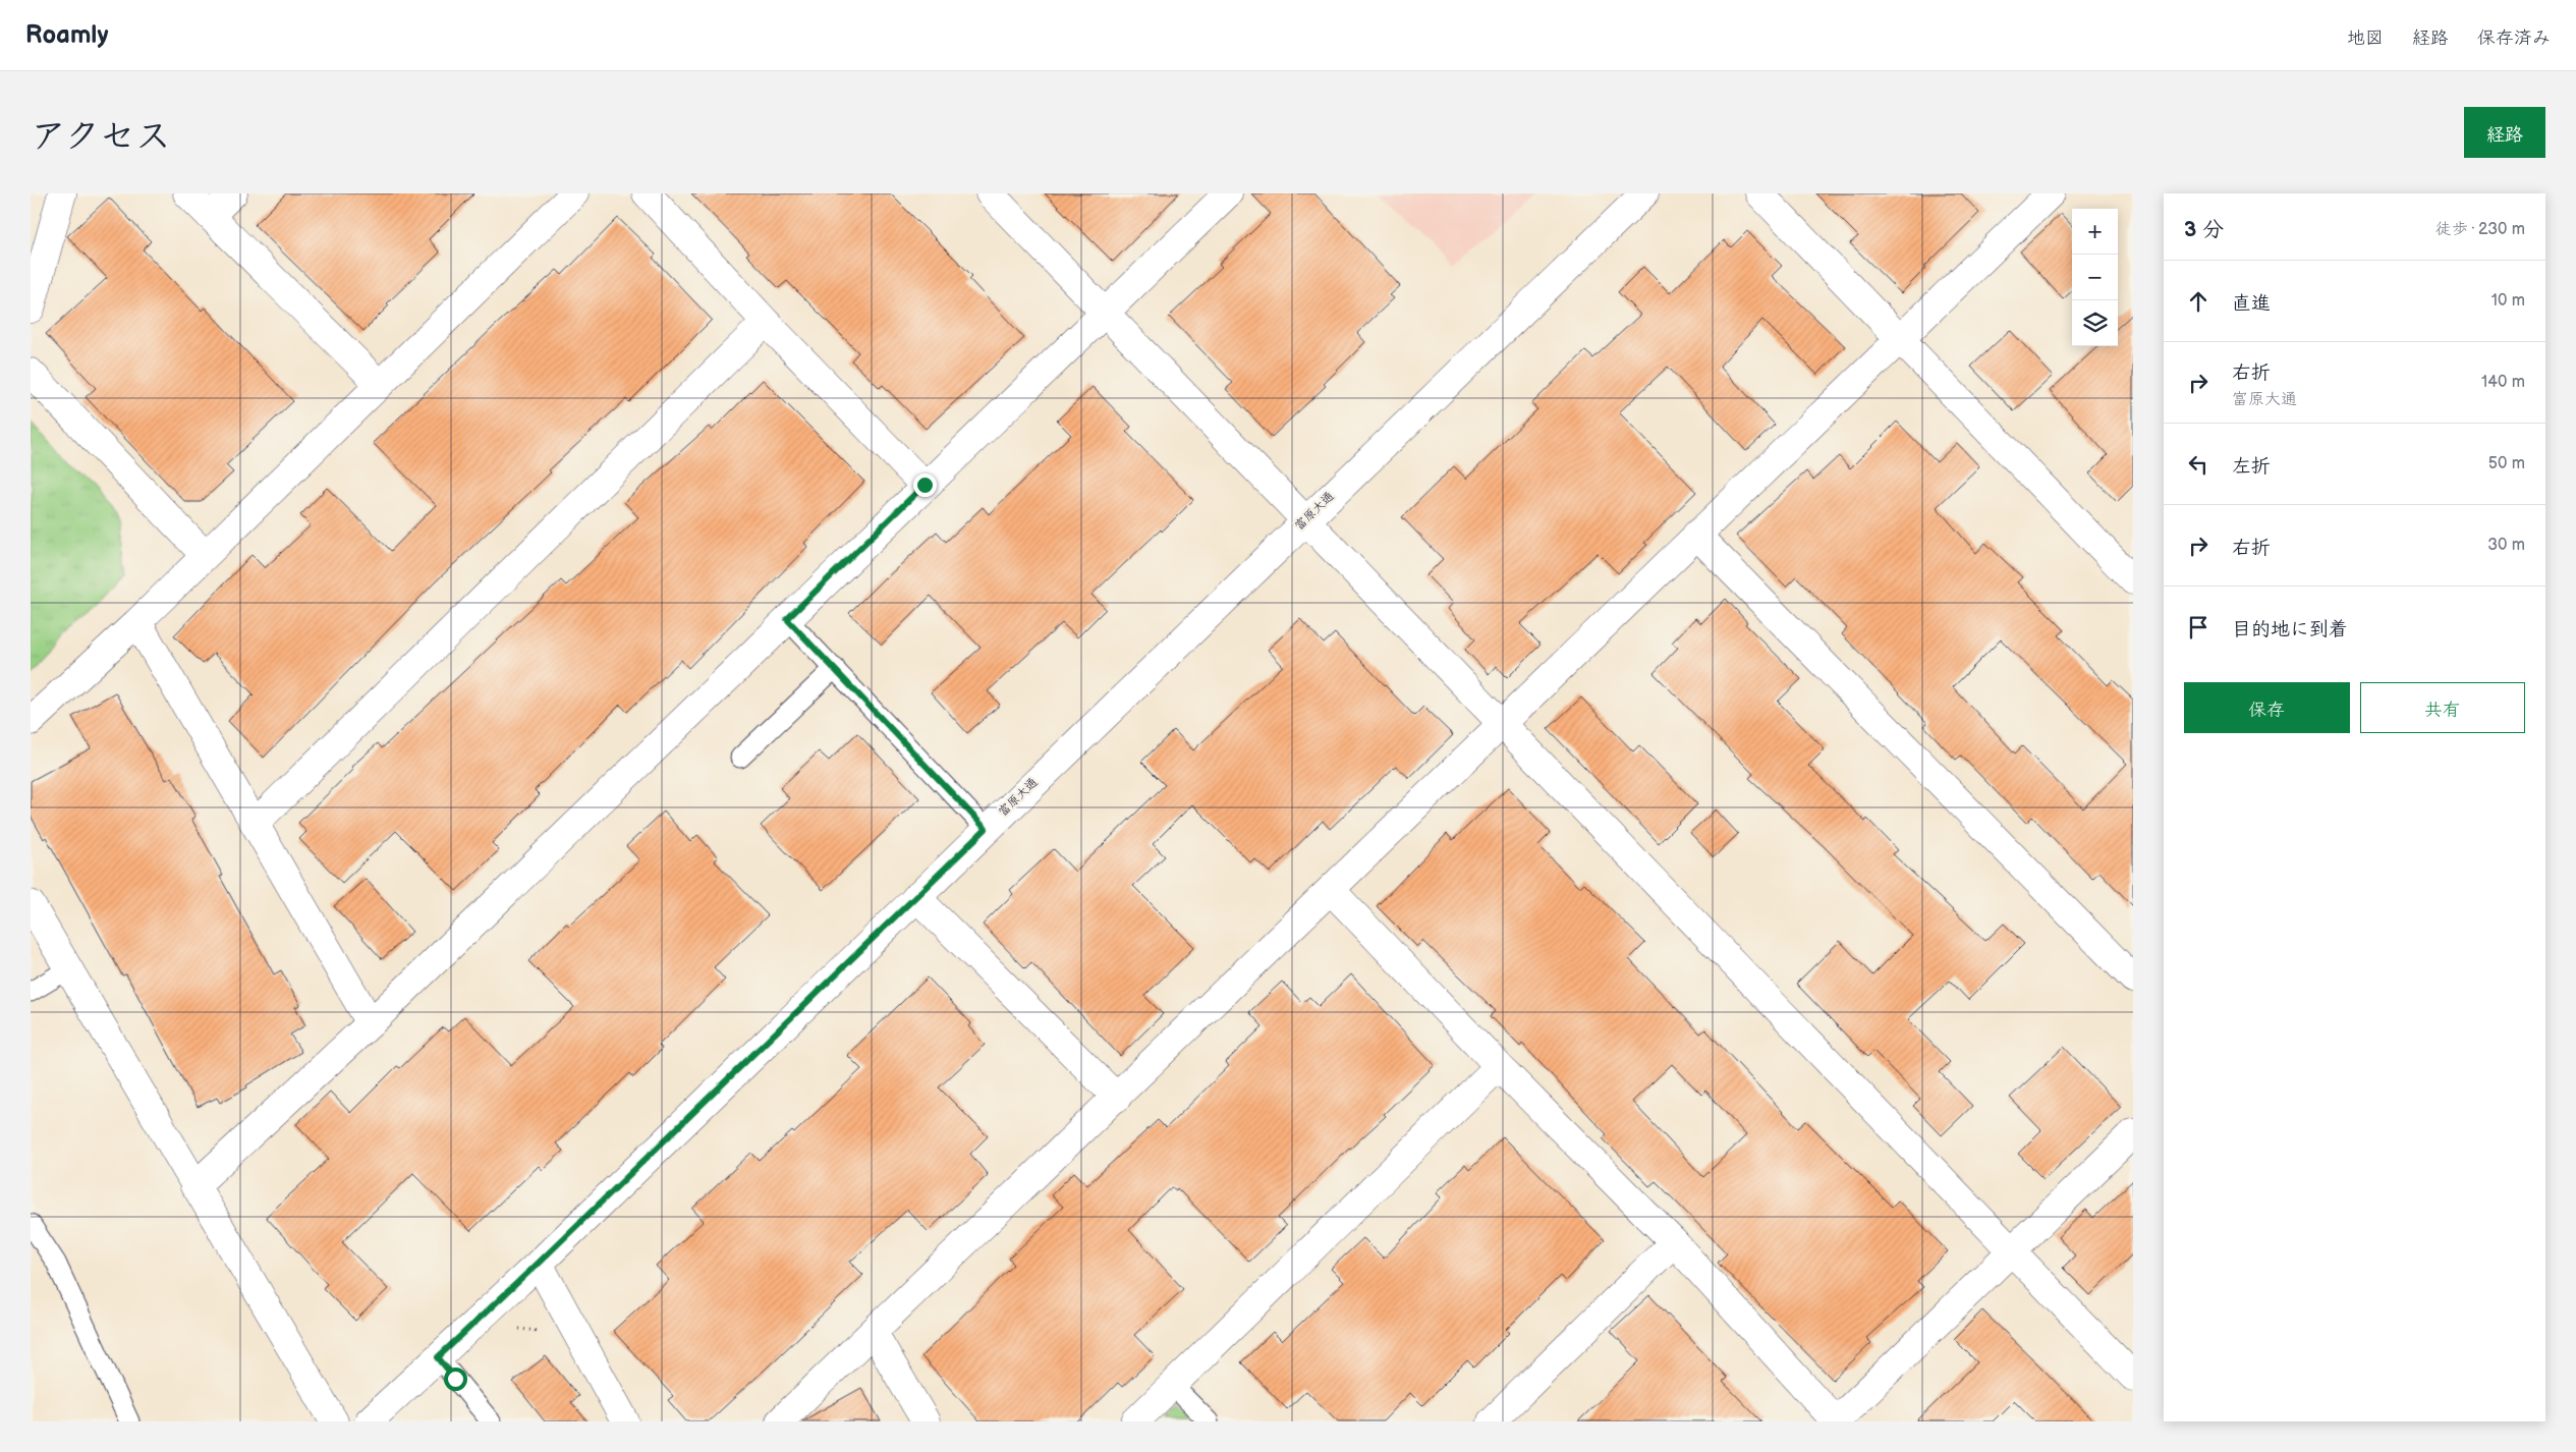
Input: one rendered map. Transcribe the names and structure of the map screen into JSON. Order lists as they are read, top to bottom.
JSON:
{
  "streets": {
    "street": ["富原大通"]
  },
  "page": {
    "header": "Roamly",
    "nav": ["地図", "経路", "保存済み"],
    "title": "アクセス",
    "buttons": [
      "経路",
      ["保存", "共有"]
    ],
    "heading": ["3 分", "徒歩 · 230 m"],
    "map_buttons": ["+", "−"],
    "list": [
      ["直進", "10 m"],
      ["右折", "富原大通", "140 m"],
      ["左折", "50 m"],
      ["右折", "30 m"],
      "目的地に到着"
    ]
  }
}
